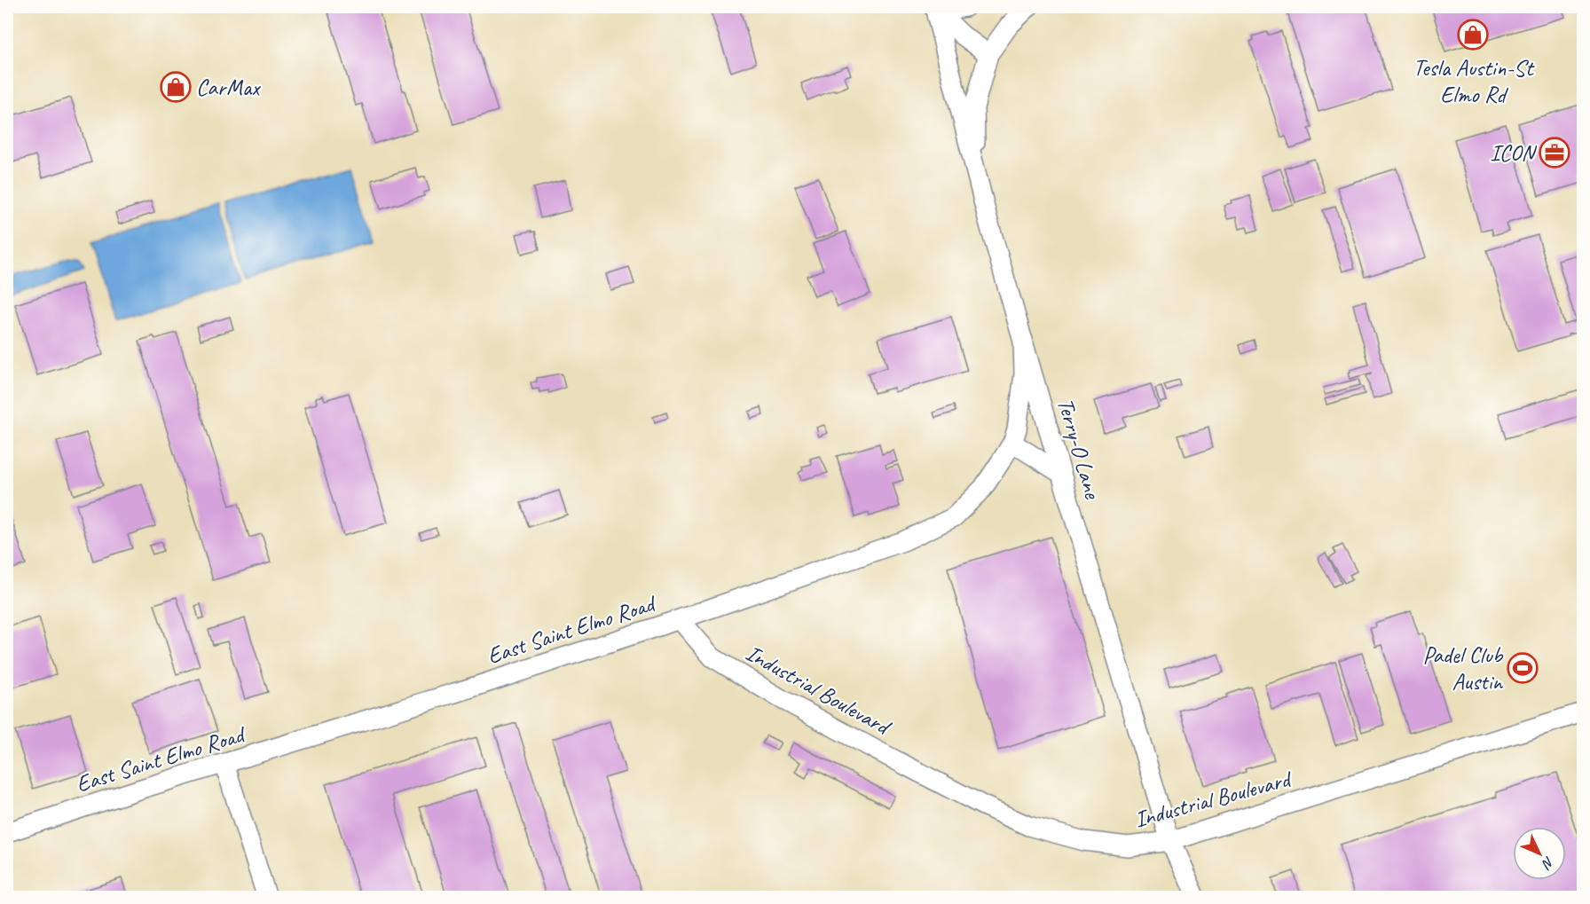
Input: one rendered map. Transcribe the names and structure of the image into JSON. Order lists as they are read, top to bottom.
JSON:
{
  "streets": {
    "street": ["Terry-O Lane", "East Saint Elmo Road", "Industrial Boulevard"]
  },
  "crossings": [
    ["Terry-O Lane", "East Saint Elmo Road"],
    ["Terry-O Lane", "Industrial Boulevard"],
    ["East Saint Elmo Road", "Industrial Boulevard"]
  ],
  "places": {
    "shop": ["Tesla Austin-St Elmo Rd", "CarMax"],
    "office": ["ICON"],
    "sports": ["Padel Club Austin"]
  },
  "north": "bottom right"
}
